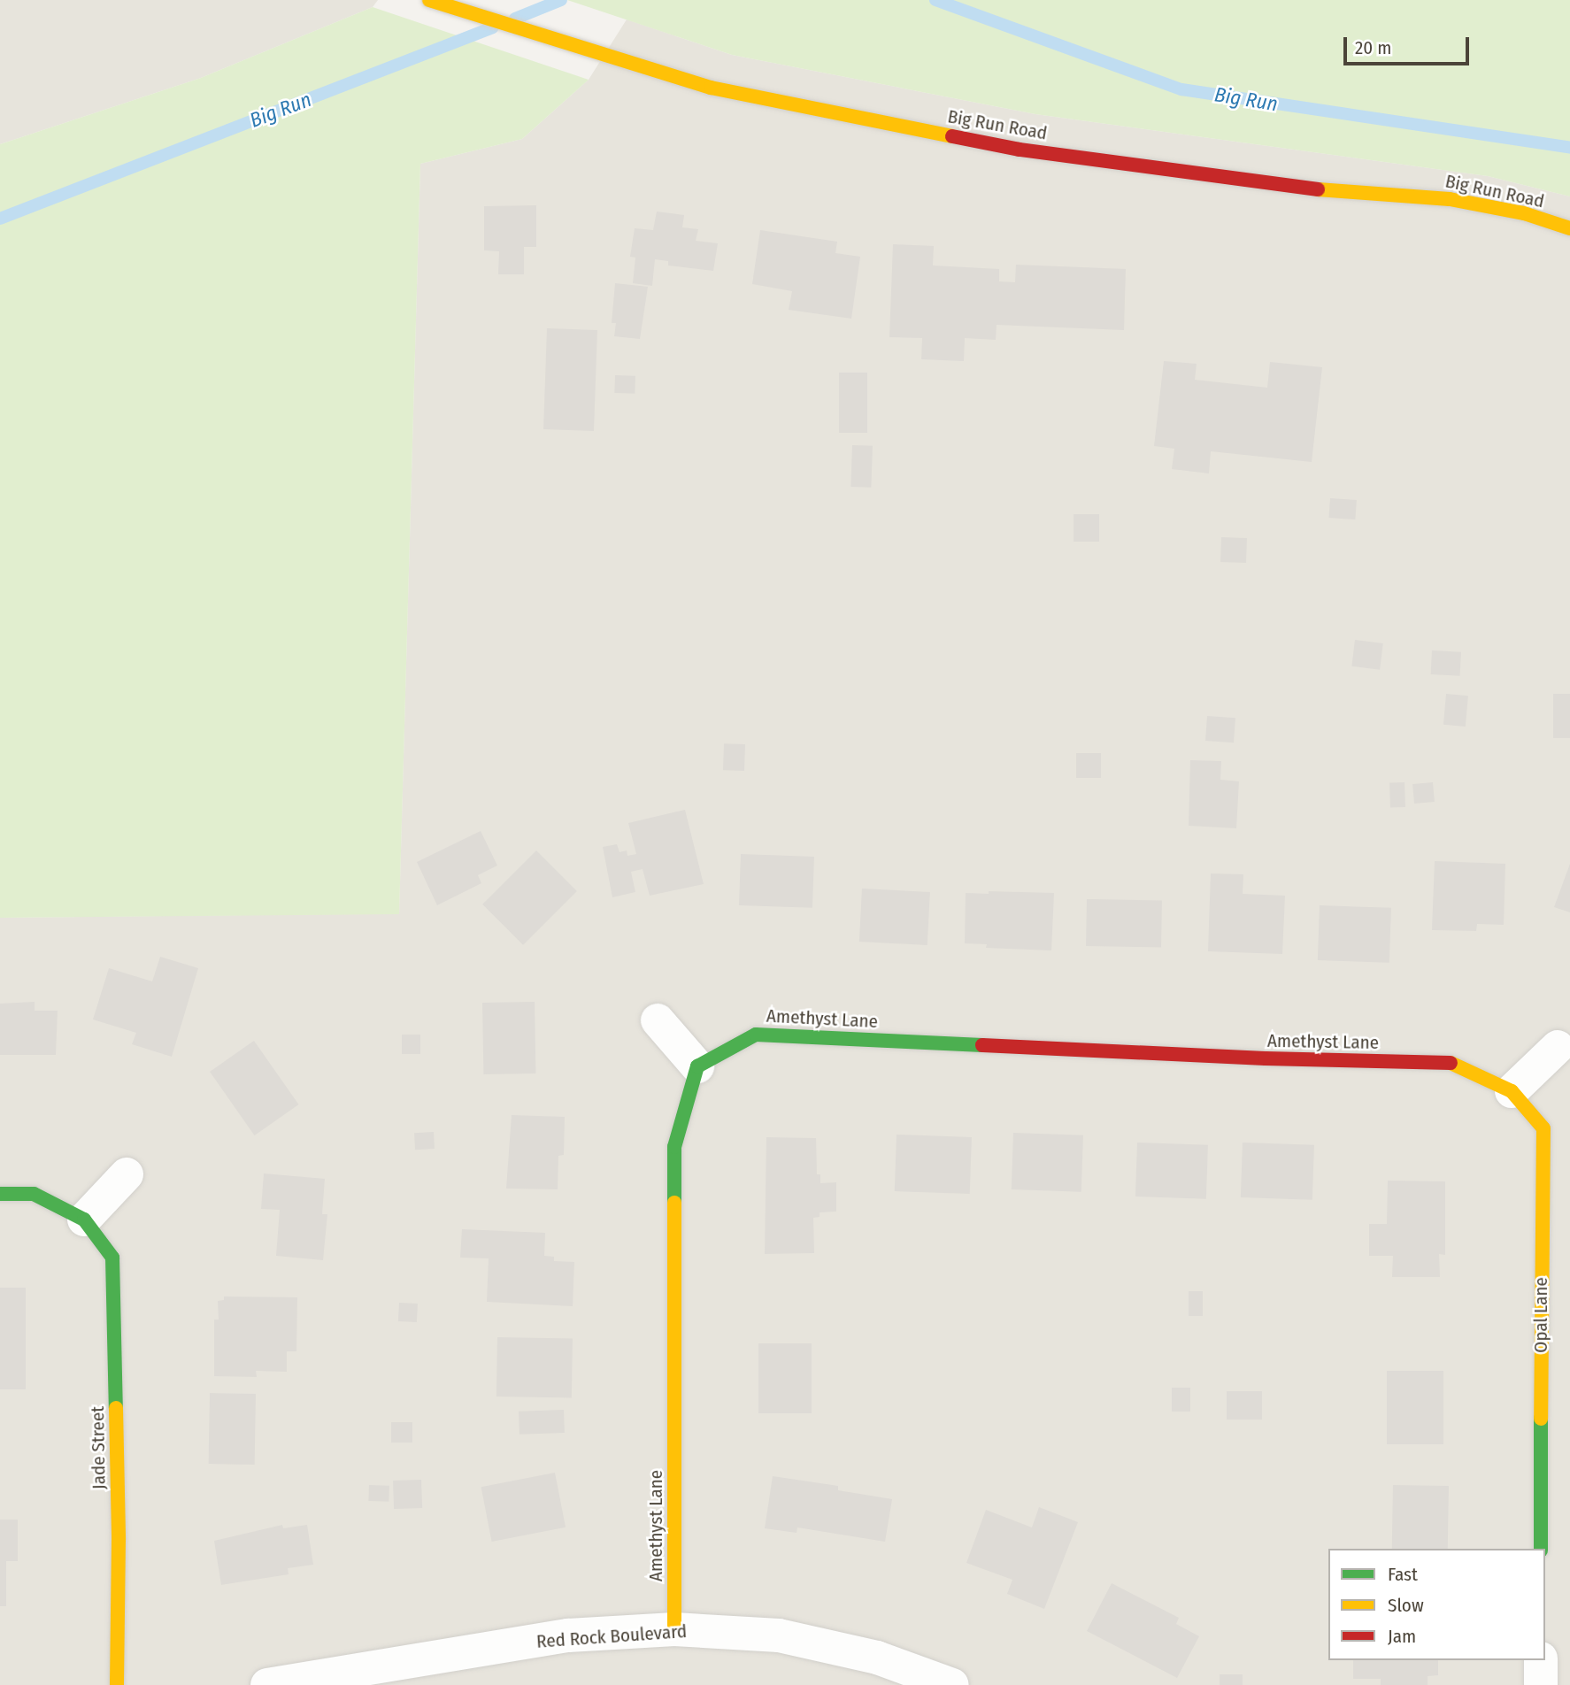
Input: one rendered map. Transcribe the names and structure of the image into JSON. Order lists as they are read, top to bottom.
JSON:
{
  "streets": {
    "street": [
      "Big Run Road",
      "Amethyst Lane",
      "Opal Lane",
      "Jade Street",
      "Red Rock Boulevard"
    ]
  },
  "crossings": [
    ["Amethyst Lane", "Opal Lane"],
    ["Amethyst Lane", "Red Rock Boulevard"]
  ],
  "water": ["Big Run"],
  "legend": ["Fast", "Slow", "Jam"],
  "scale_bar": "20 m"
}
